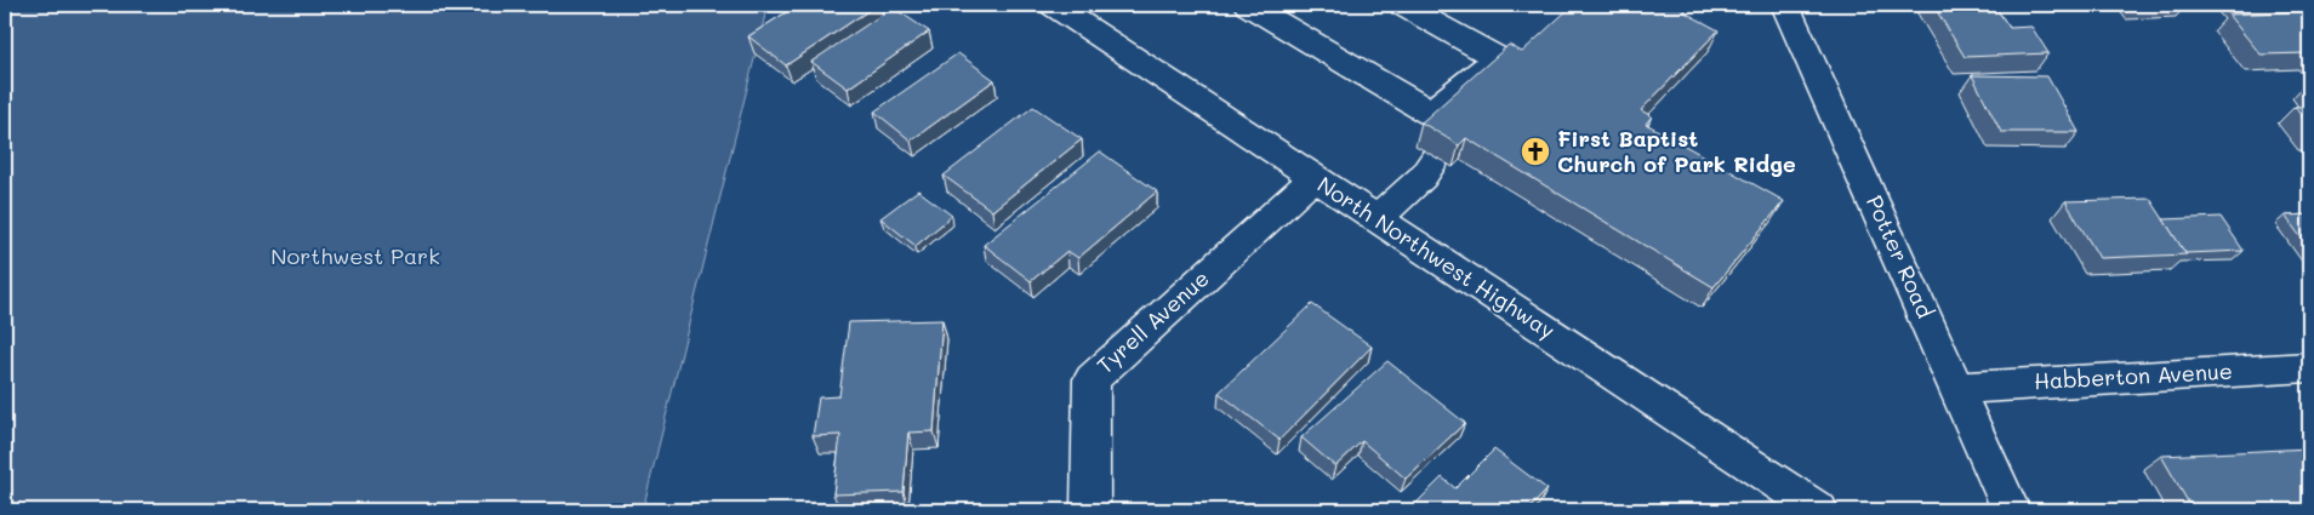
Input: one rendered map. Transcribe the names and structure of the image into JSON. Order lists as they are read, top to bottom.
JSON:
{
  "streets": {
    "street": [
      "Potter Road",
      "North Northwest Highway",
      "Tyrell Avenue",
      "Habberton Avenue"
    ]
  },
  "crossings": [
    ["Potter Road", "Habberton Avenue"],
    ["North Northwest Highway", "Tyrell Avenue"]
  ],
  "parks": ["Northwest Park"],
  "places": {
    "church": ["First Baptist Church of Park Ridge"]
  }
}
